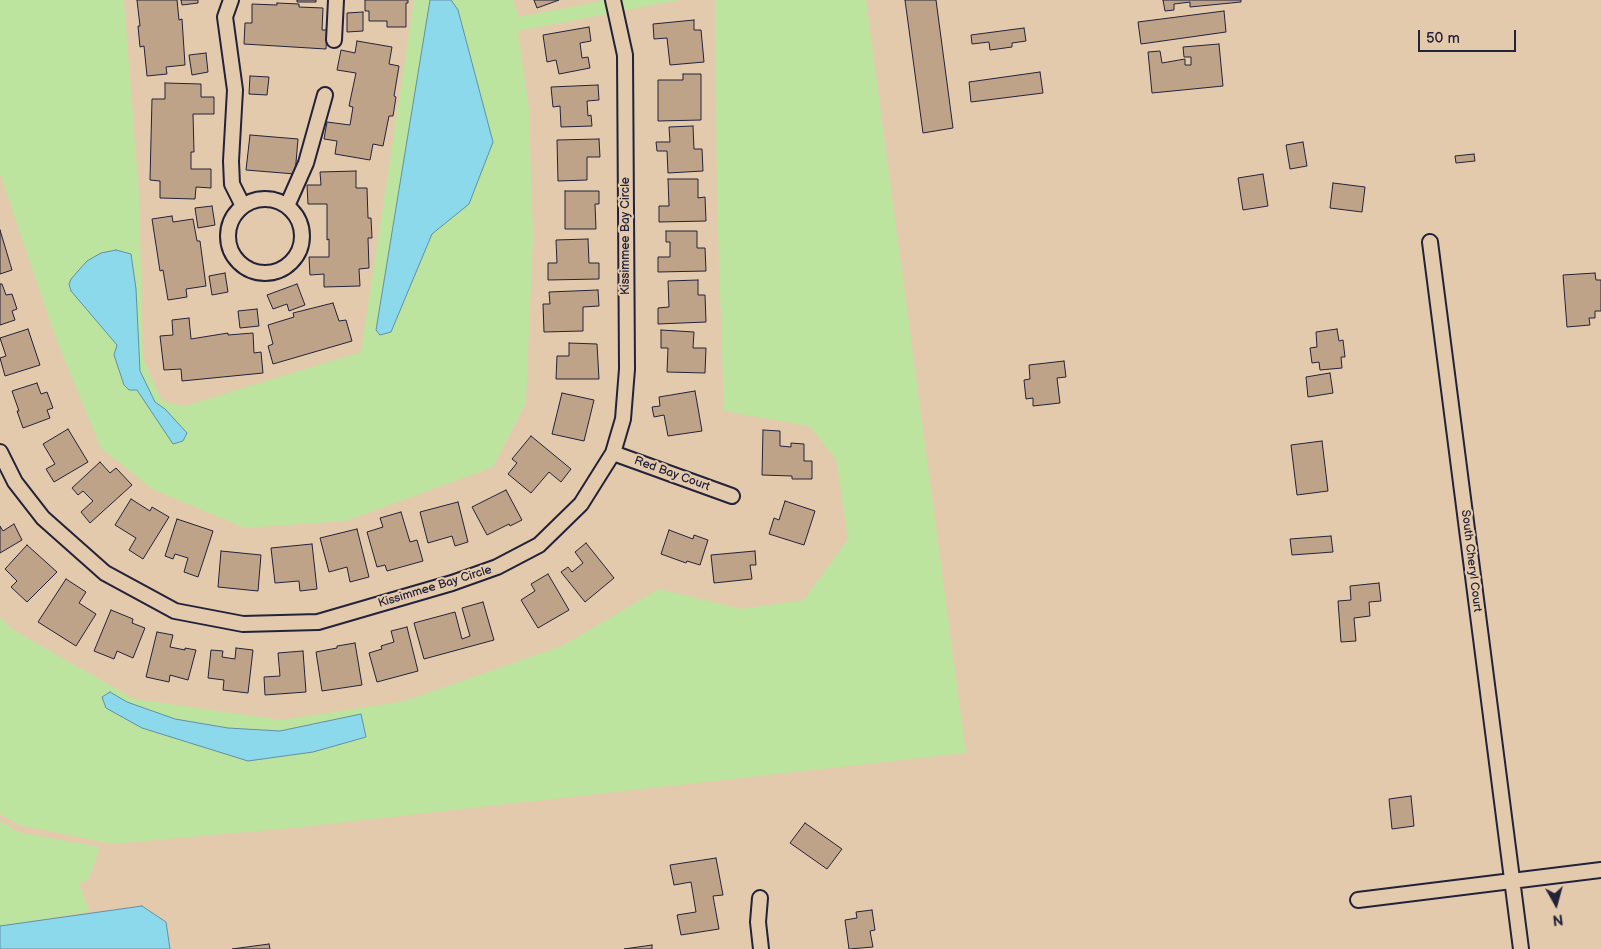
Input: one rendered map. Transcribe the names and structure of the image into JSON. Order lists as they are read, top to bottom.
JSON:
{
  "streets": {
    "street": ["Kissimmee Bay Circle", "Red Bay Court", "South Cheryl Court"]
  },
  "crossings": [
    ["Kissimmee Bay Circle", "Red Bay Court"]
  ],
  "scale_bar": "50 m",
  "north": "bottom"
}
